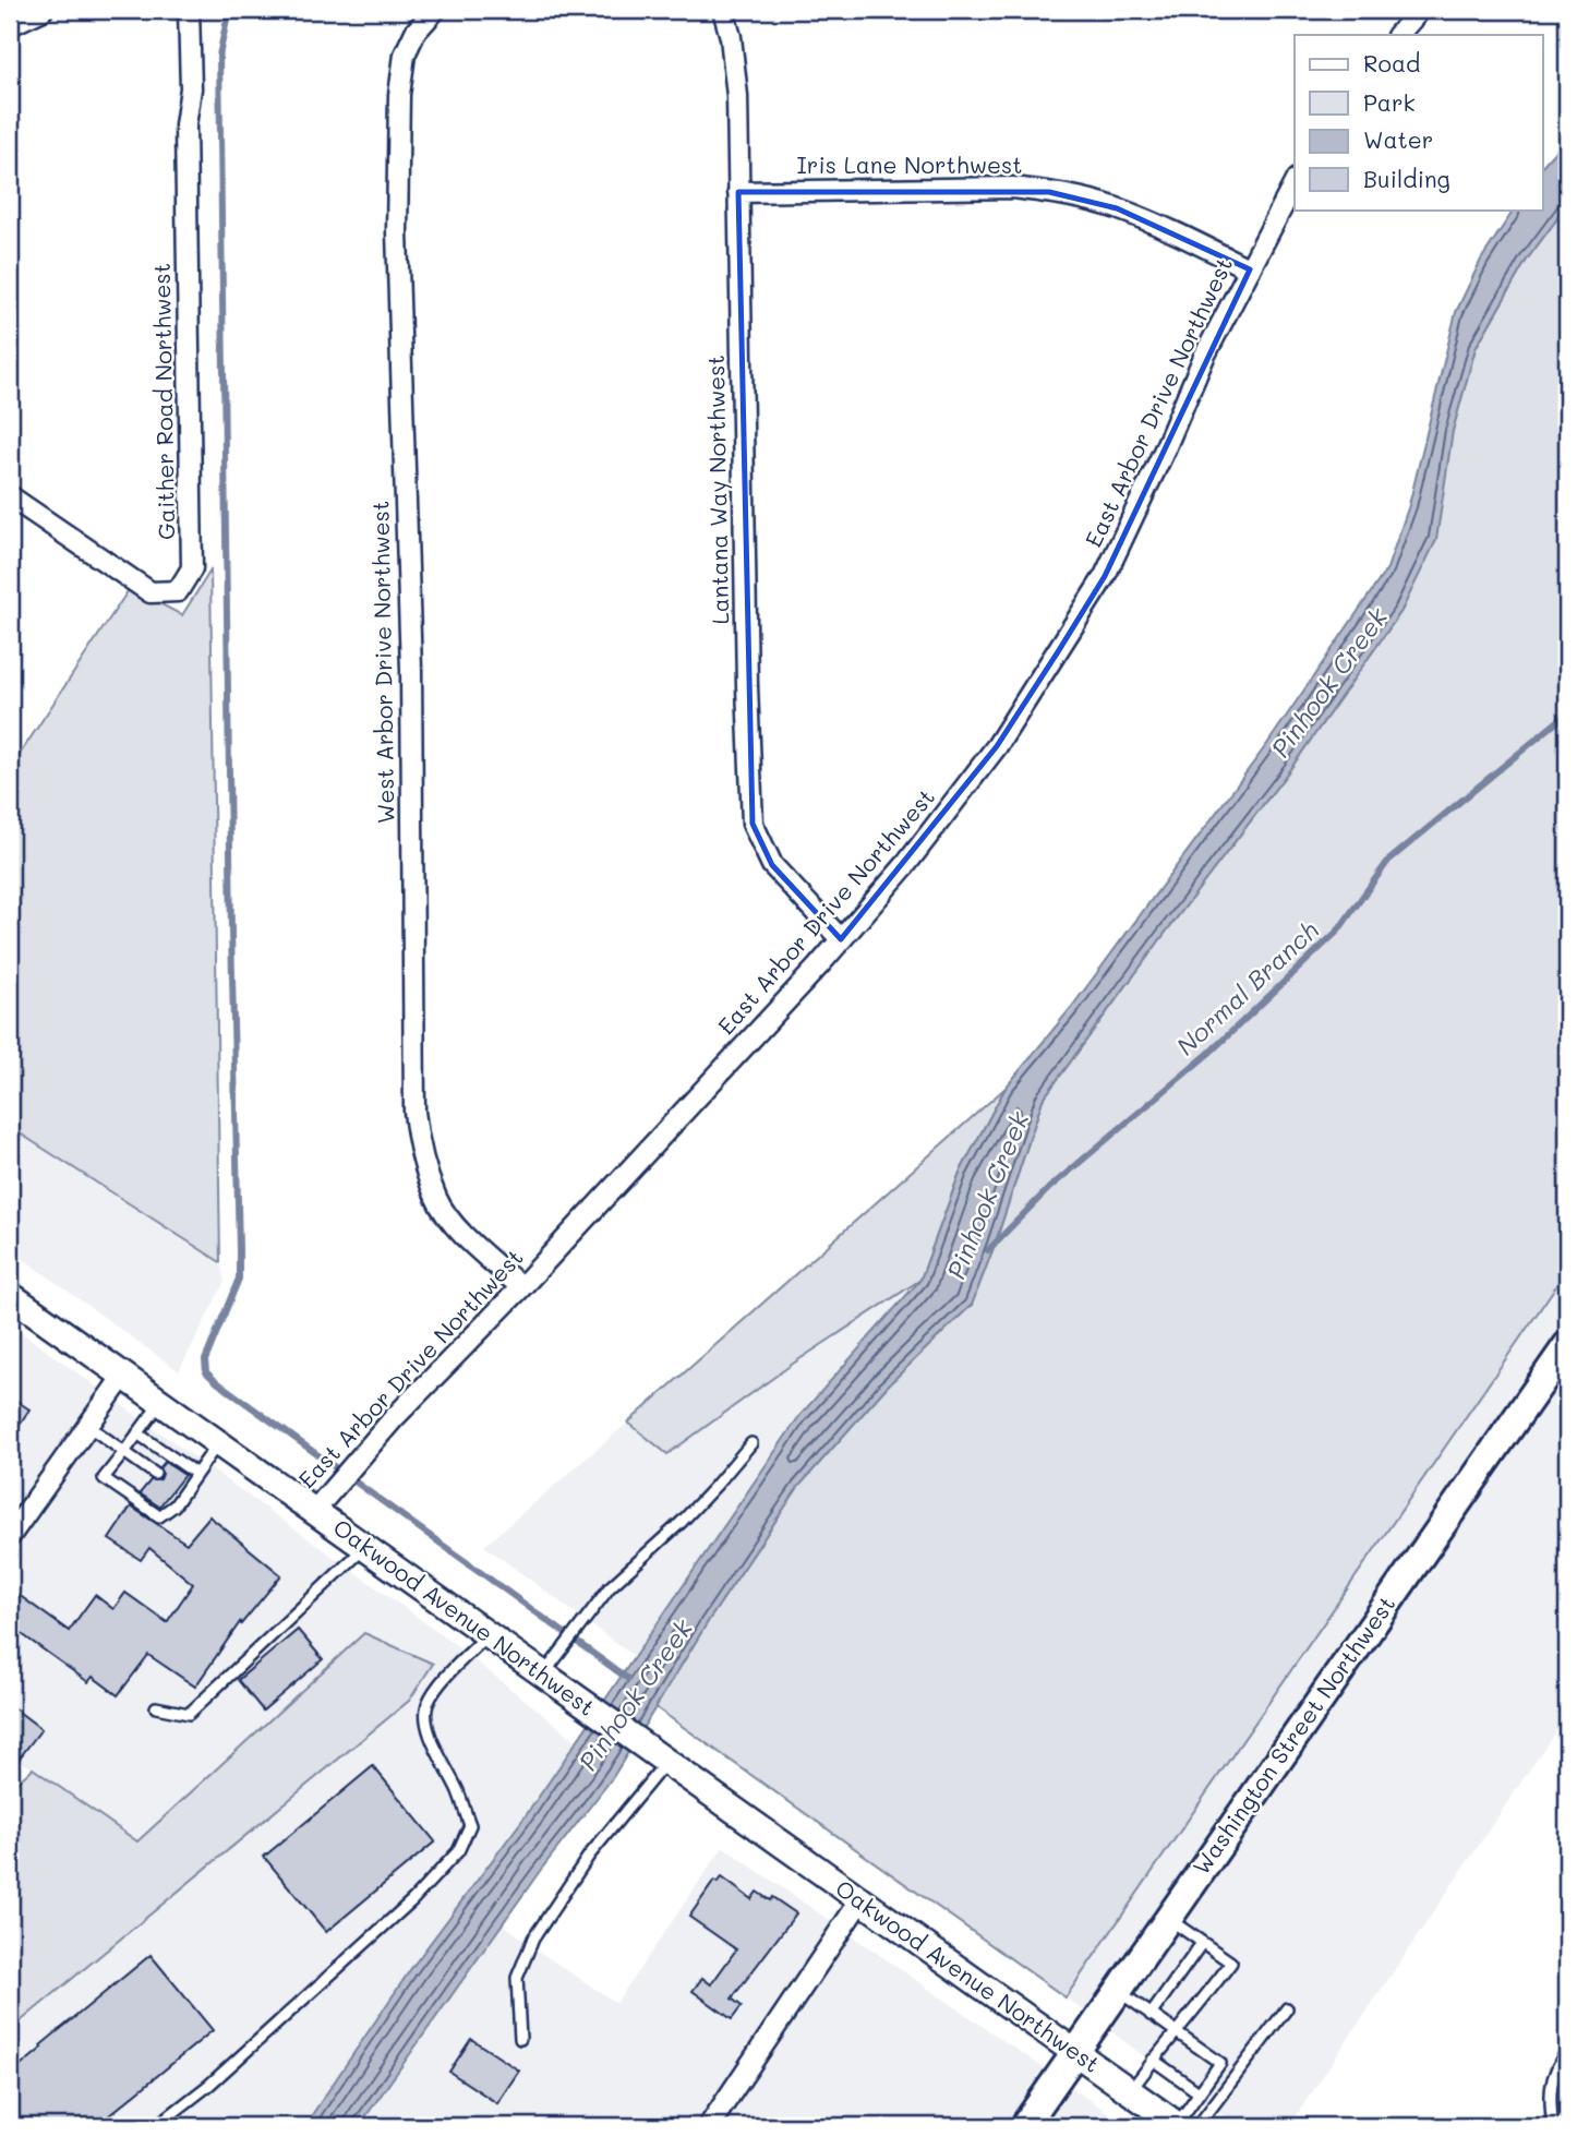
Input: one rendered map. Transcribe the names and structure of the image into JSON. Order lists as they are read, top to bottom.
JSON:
{
  "streets": {
    "main road": ["Washington Street Northwest"],
    "street": [
      "Iris Lane Northwest",
      "Gaither Road Northwest",
      "East Arbor Drive Northwest",
      "Lantana Way Northwest",
      "West Arbor Drive Northwest",
      "Oakwood Avenue Northwest"
    ]
  },
  "crossings": [
    ["Iris Lane Northwest", "East Arbor Drive Northwest"],
    ["Iris Lane Northwest", "Lantana Way Northwest"],
    ["East Arbor Drive Northwest", "Lantana Way Northwest"],
    ["East Arbor Drive Northwest", "West Arbor Drive Northwest"],
    ["East Arbor Drive Northwest", "Oakwood Avenue Northwest"],
    ["Oakwood Avenue Northwest", "Washington Street Northwest"]
  ],
  "water": ["Pinhook Creek", "Normal Branch"],
  "legend": [
    "Road",
    "Park",
    "Water",
    "Building"
  ]
}
